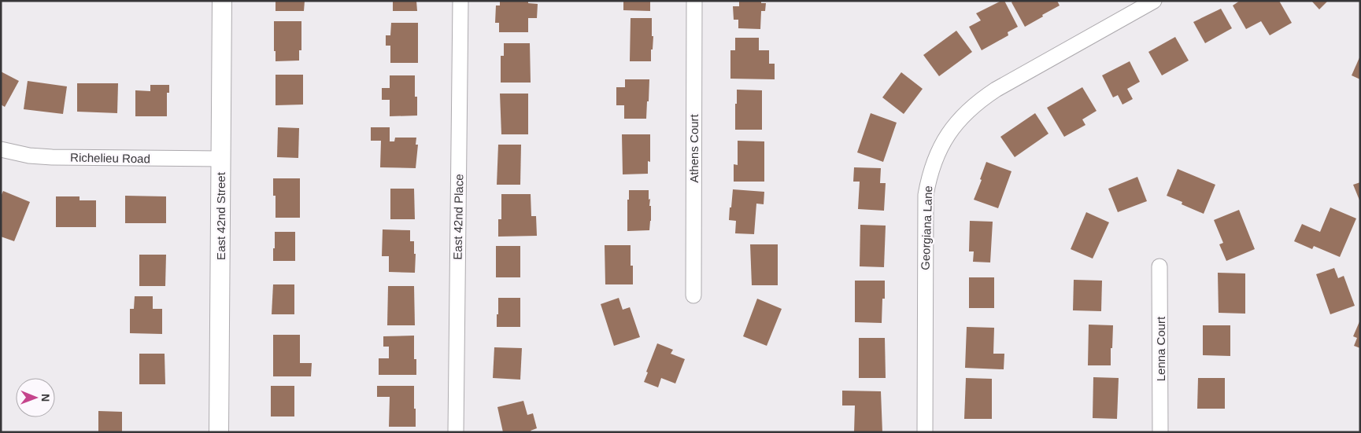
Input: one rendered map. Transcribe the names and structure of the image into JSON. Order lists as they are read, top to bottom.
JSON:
{
  "streets": {
    "street": [
      "Athens Court",
      "Richelieu Road",
      "East 42nd Street",
      "East 42nd Place",
      "Georgiana Lane",
      "Lenna Court"
    ]
  },
  "crossings": [
    ["Richelieu Road", "East 42nd Street"]
  ],
  "north": "right"
}
